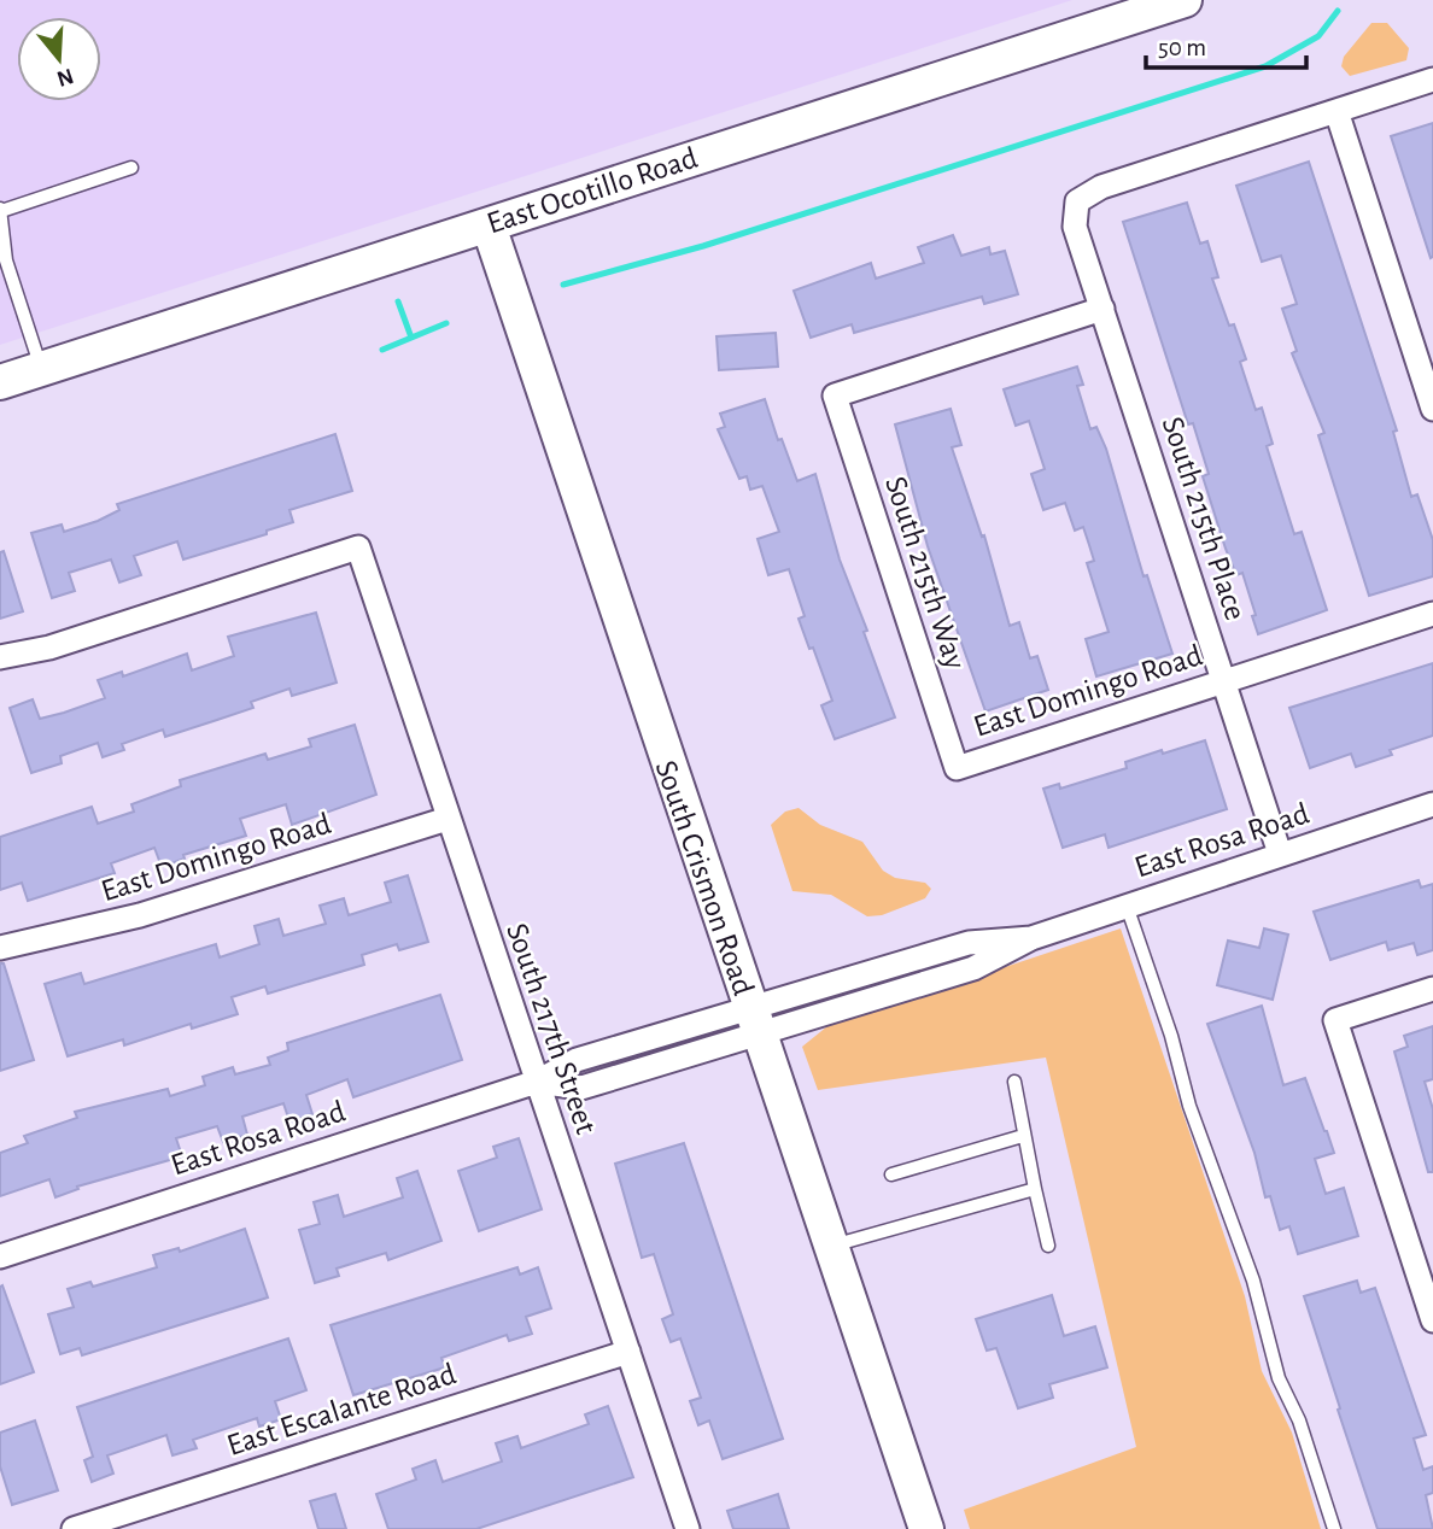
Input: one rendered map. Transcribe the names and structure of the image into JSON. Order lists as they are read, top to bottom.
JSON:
{
  "streets": {
    "street": [
      "East Ocotillo Road",
      "South 215th Place",
      "South 215th Way",
      "East Domingo Road",
      "East Rosa Road",
      "South Crismon Road",
      "South 217th Street",
      "East Escalante Road"
    ]
  },
  "crossings": [
    ["East Ocotillo Road", "South Crismon Road"],
    ["South 215th Place", "South 215th Way"],
    ["South 215th Place", "East Domingo Road"],
    ["South 215th Place", "East Rosa Road"],
    ["South 215th Way", "East Domingo Road"],
    ["East Domingo Road", "South 217th Street"],
    ["East Rosa Road", "South Crismon Road"],
    ["East Rosa Road", "South 217th Street"],
    ["South 217th Street", "East Escalante Road"]
  ],
  "scale_bar": "50 m",
  "north": "bottom"
}
